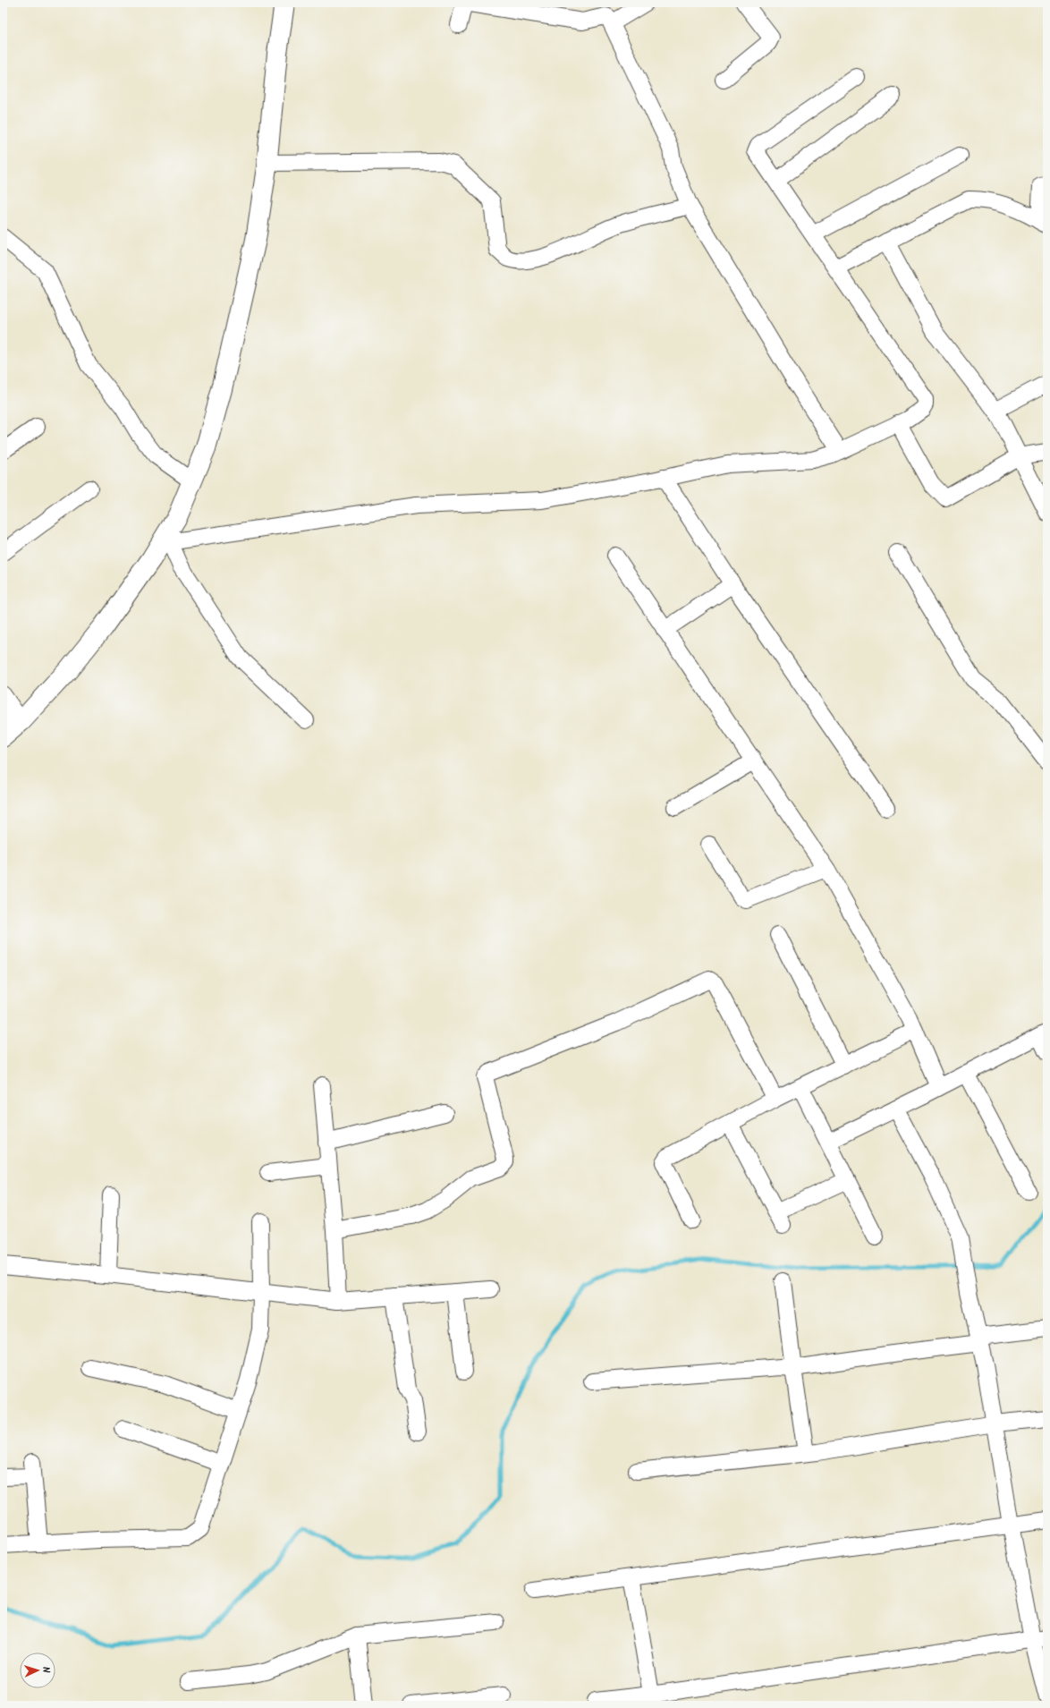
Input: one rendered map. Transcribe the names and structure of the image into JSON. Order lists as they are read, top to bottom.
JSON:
{
  "north": "right"
}
